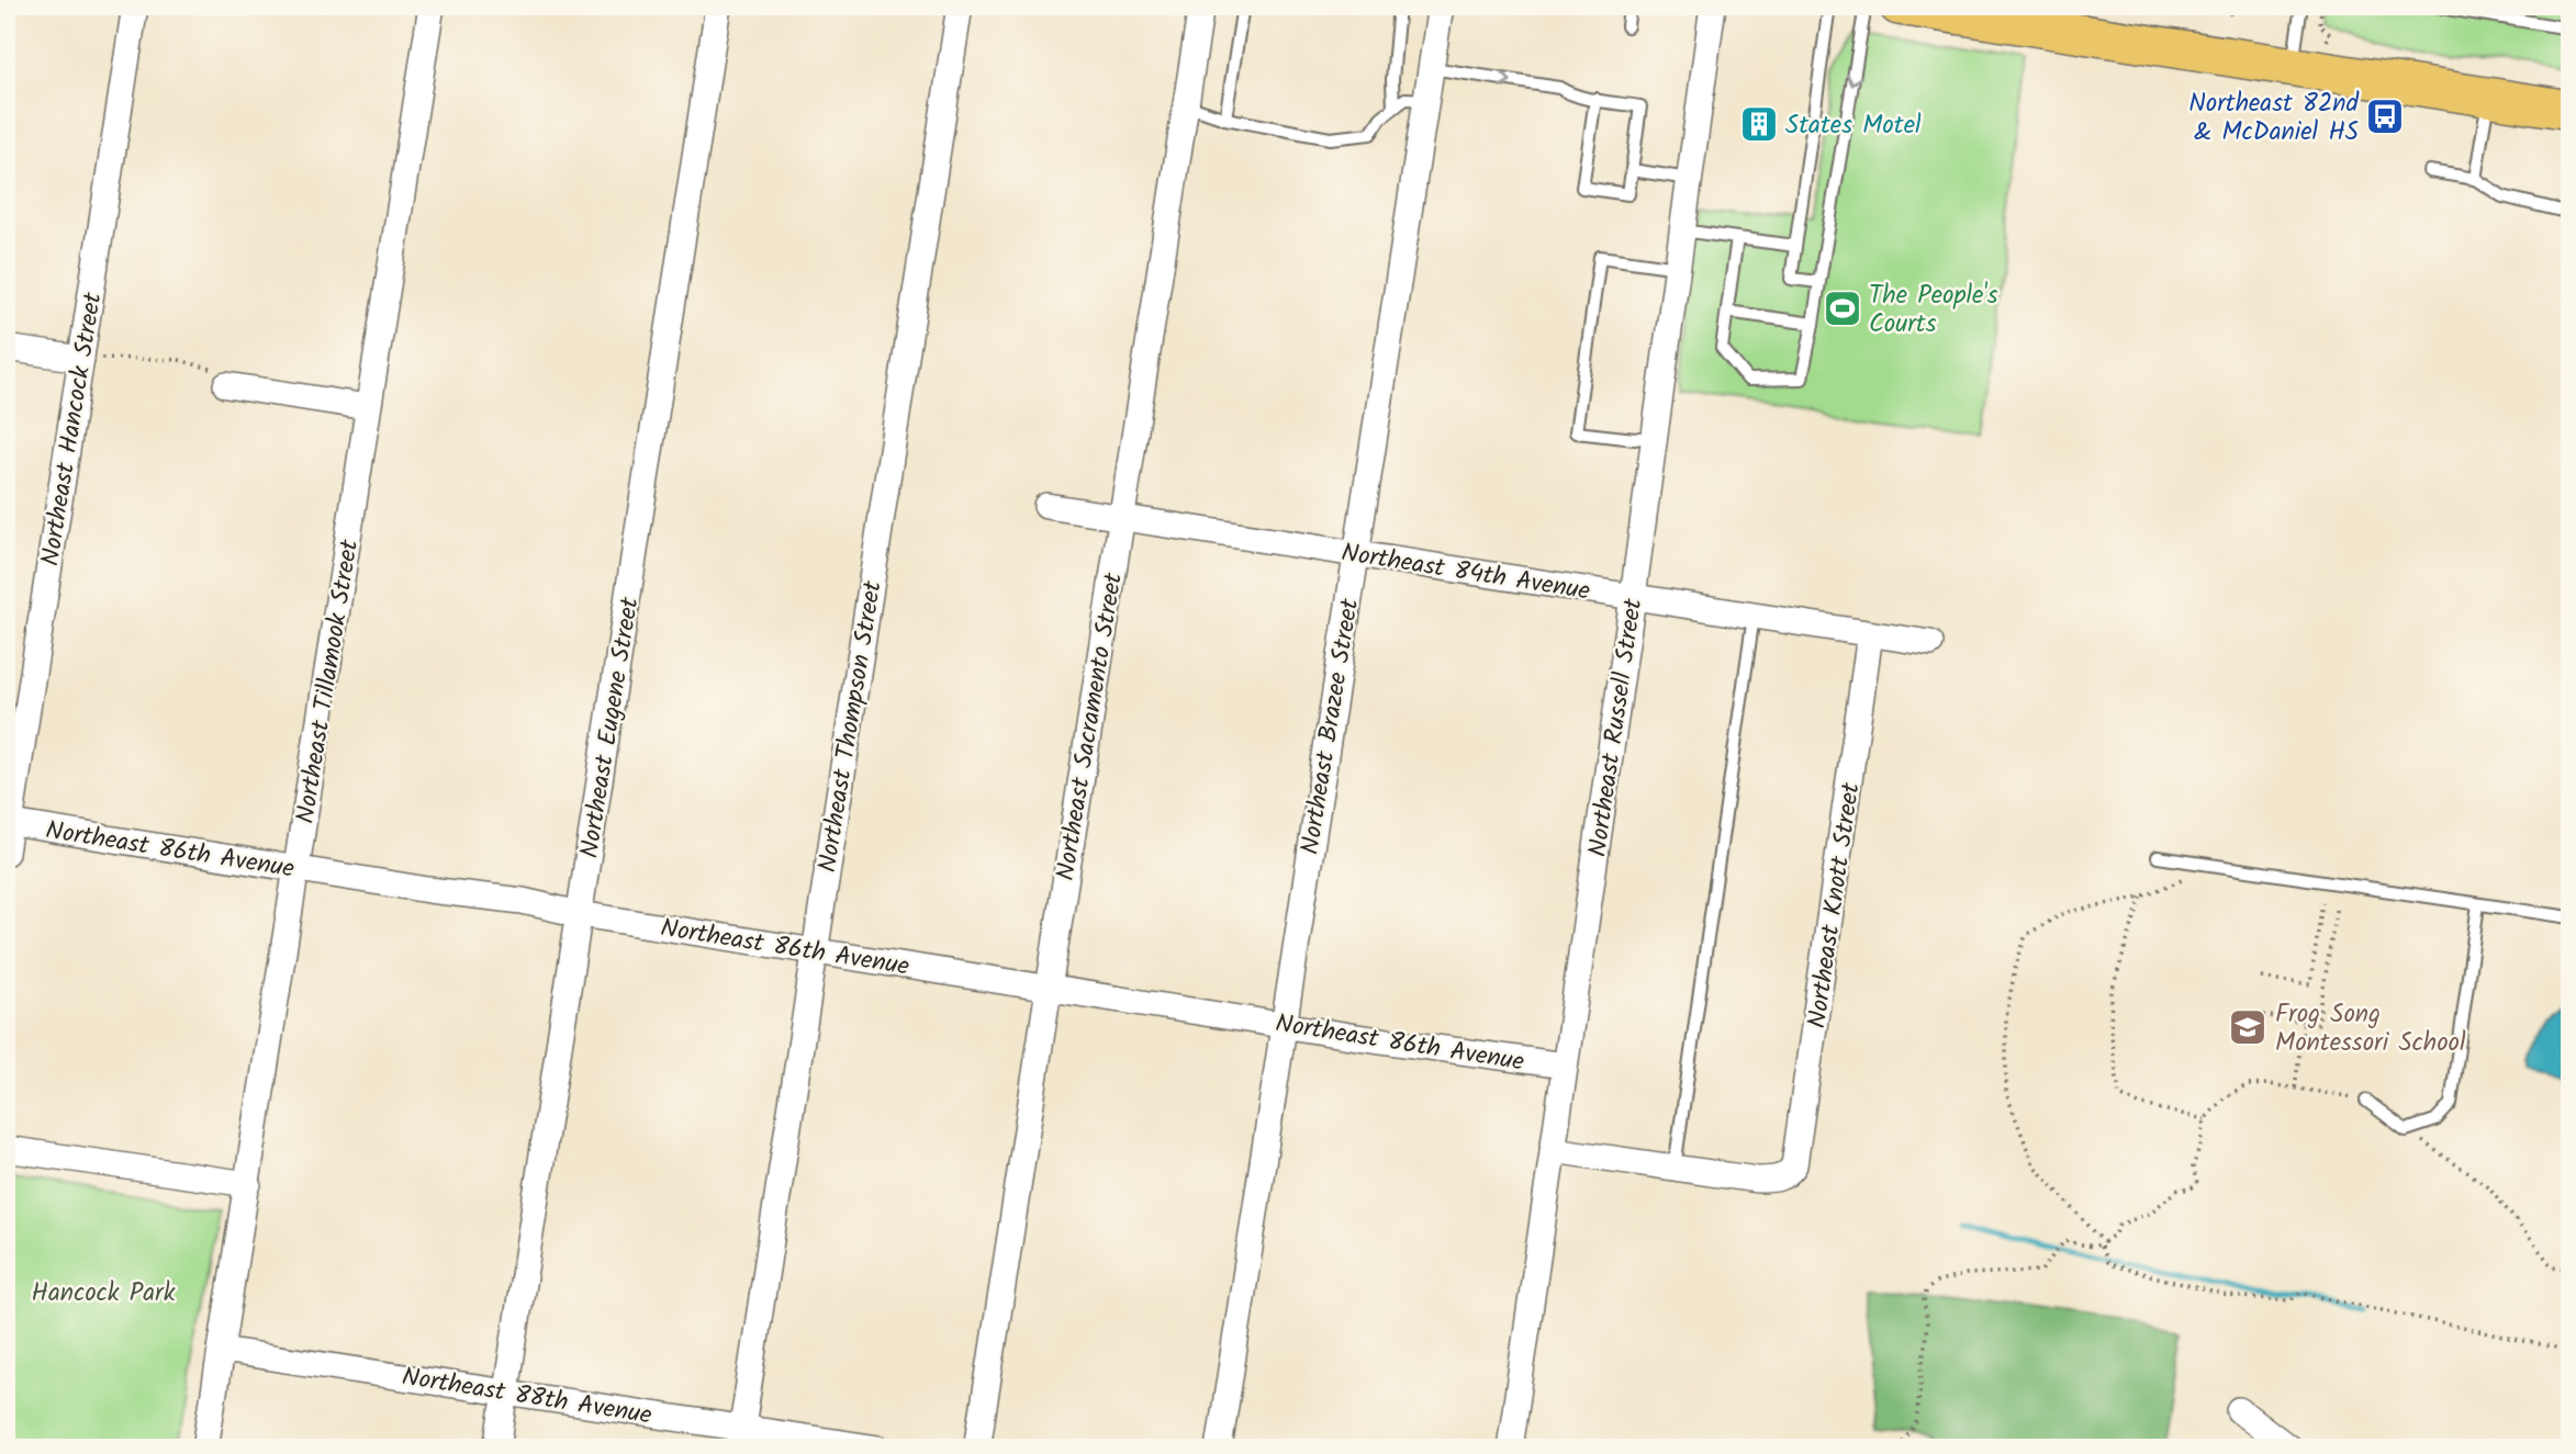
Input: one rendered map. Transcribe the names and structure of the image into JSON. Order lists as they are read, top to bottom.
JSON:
{
  "streets": {
    "street": [
      "Northeast Hancock Street",
      "Northeast 84th Avenue",
      "Northeast Tillamook Street",
      "Northeast Thompson Street",
      "Northeast Sacramento Street",
      "Northeast Brazee Street",
      "Northeast Eugene Street",
      "Northeast Russell Street",
      "Northeast 86th Avenue",
      "Northeast Knott Street",
      "Northeast 88th Avenue"
    ]
  },
  "crossings": [
    ["Northeast Hancock Street", "Northeast 86th Avenue"],
    ["Northeast 84th Avenue", "Northeast Sacramento Street"],
    ["Northeast 84th Avenue", "Northeast Brazee Street"],
    ["Northeast 84th Avenue", "Northeast Russell Street"],
    ["Northeast 84th Avenue", "Northeast Knott Street"],
    ["Northeast Tillamook Street", "Northeast 86th Avenue"],
    ["Northeast Tillamook Street", "Northeast 88th Avenue"],
    ["Northeast Thompson Street", "Northeast 86th Avenue"],
    ["Northeast Thompson Street", "Northeast 88th Avenue"],
    ["Northeast Sacramento Street", "Northeast 86th Avenue"],
    ["Northeast Brazee Street", "Northeast 86th Avenue"],
    ["Northeast Eugene Street", "Northeast 86th Avenue"],
    ["Northeast Eugene Street", "Northeast 88th Avenue"],
    ["Northeast Russell Street", "Northeast 86th Avenue"]
  ],
  "parks": ["Hancock Park"],
  "places": {
    "bus stop": ["Northeast 82nd & McDaniel HS"],
    "building": ["States Motel"],
    "sports": ["The People's Courts"],
    "school or university": ["Frog Song Montessori School"]
  }
}
